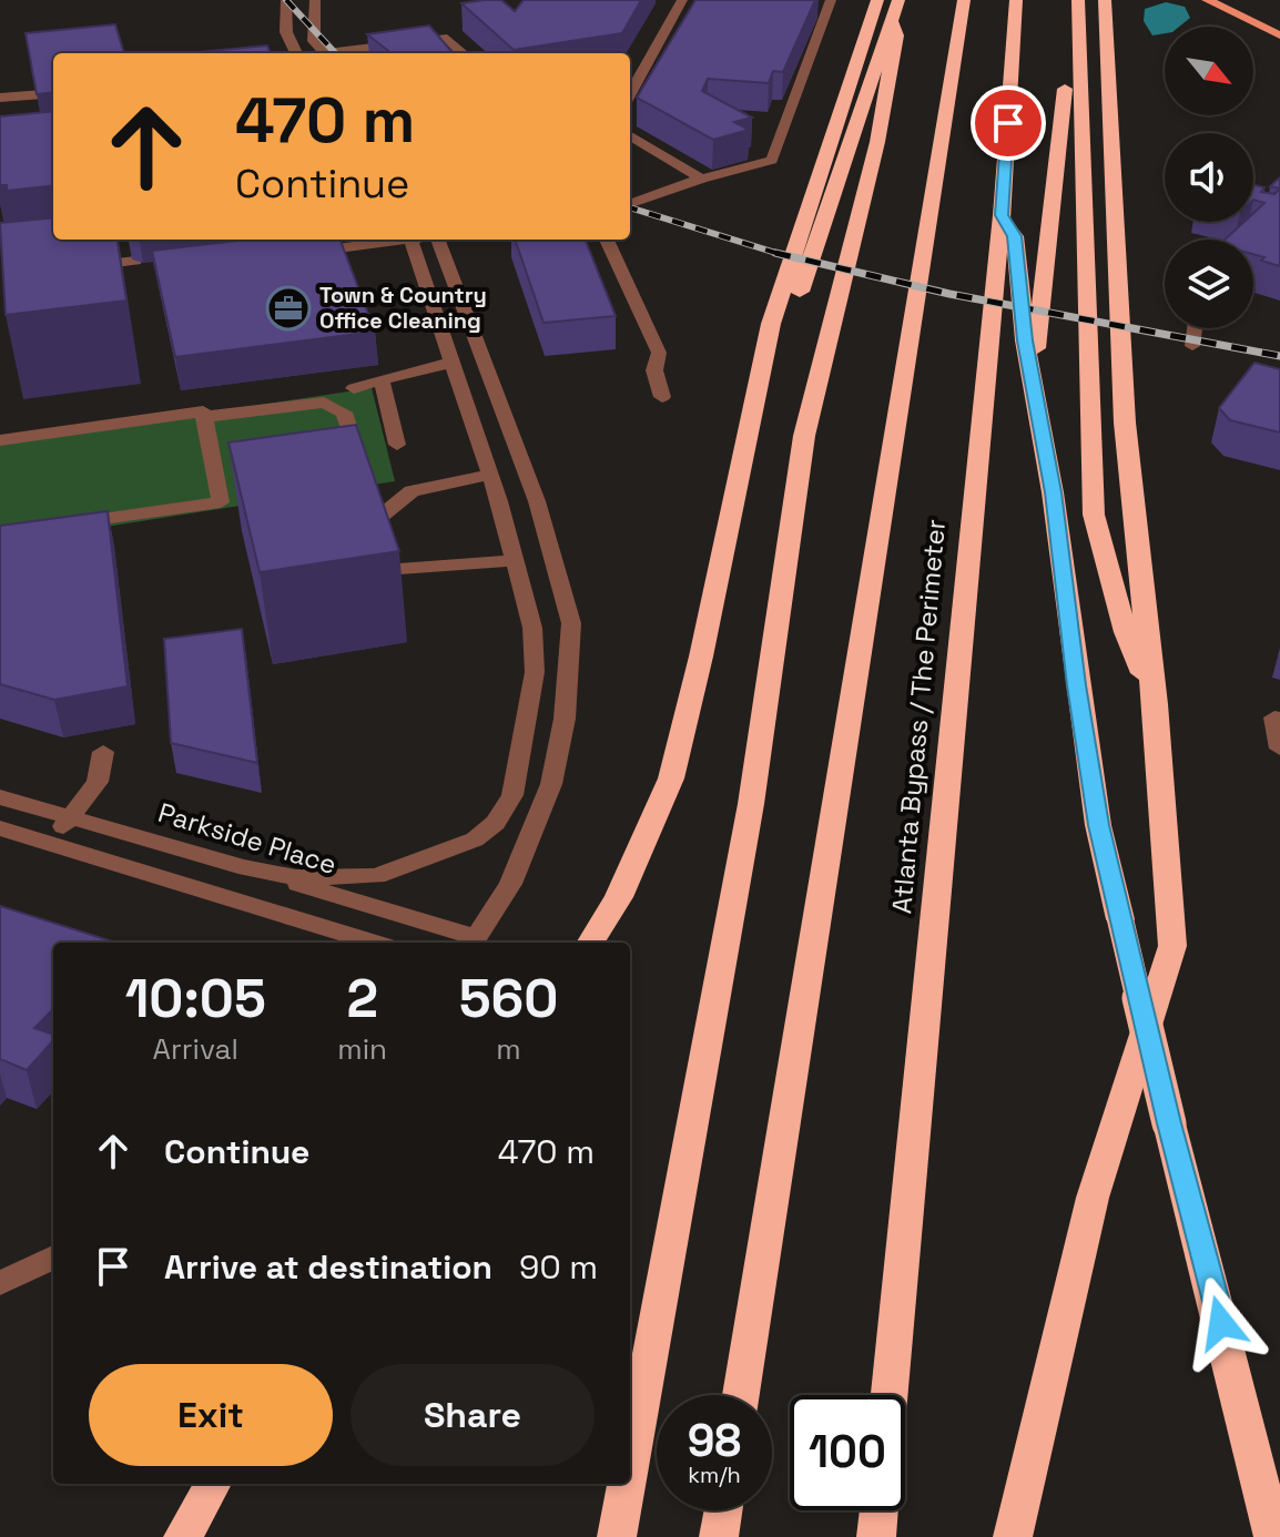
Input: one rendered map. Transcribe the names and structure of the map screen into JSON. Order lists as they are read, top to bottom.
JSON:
{
  "streets": {
    "highway": ["Atlanta Bypass / The Perimeter"],
    "street": ["Parkside Place"]
  },
  "places": {
    "office": ["Town & Country Office Cleaning"]
  },
  "north": "bottom right",
  "page": {
    "turn": ["470 m", "Continue"],
    "eta": [
      "10:05",
      "Arrival",
      "2",
      "min",
      "560",
      "m"
    ],
    "list": [
      {
        "name": "Continue",
        "value": "470 m"
      },
      {
        "name": "Arrive at destination",
        "value": "90 m"
      }
    ],
    "buttons": ["Exit", "Share"],
    "speed": "98 km/h",
    "limit": "100"
  }
}
